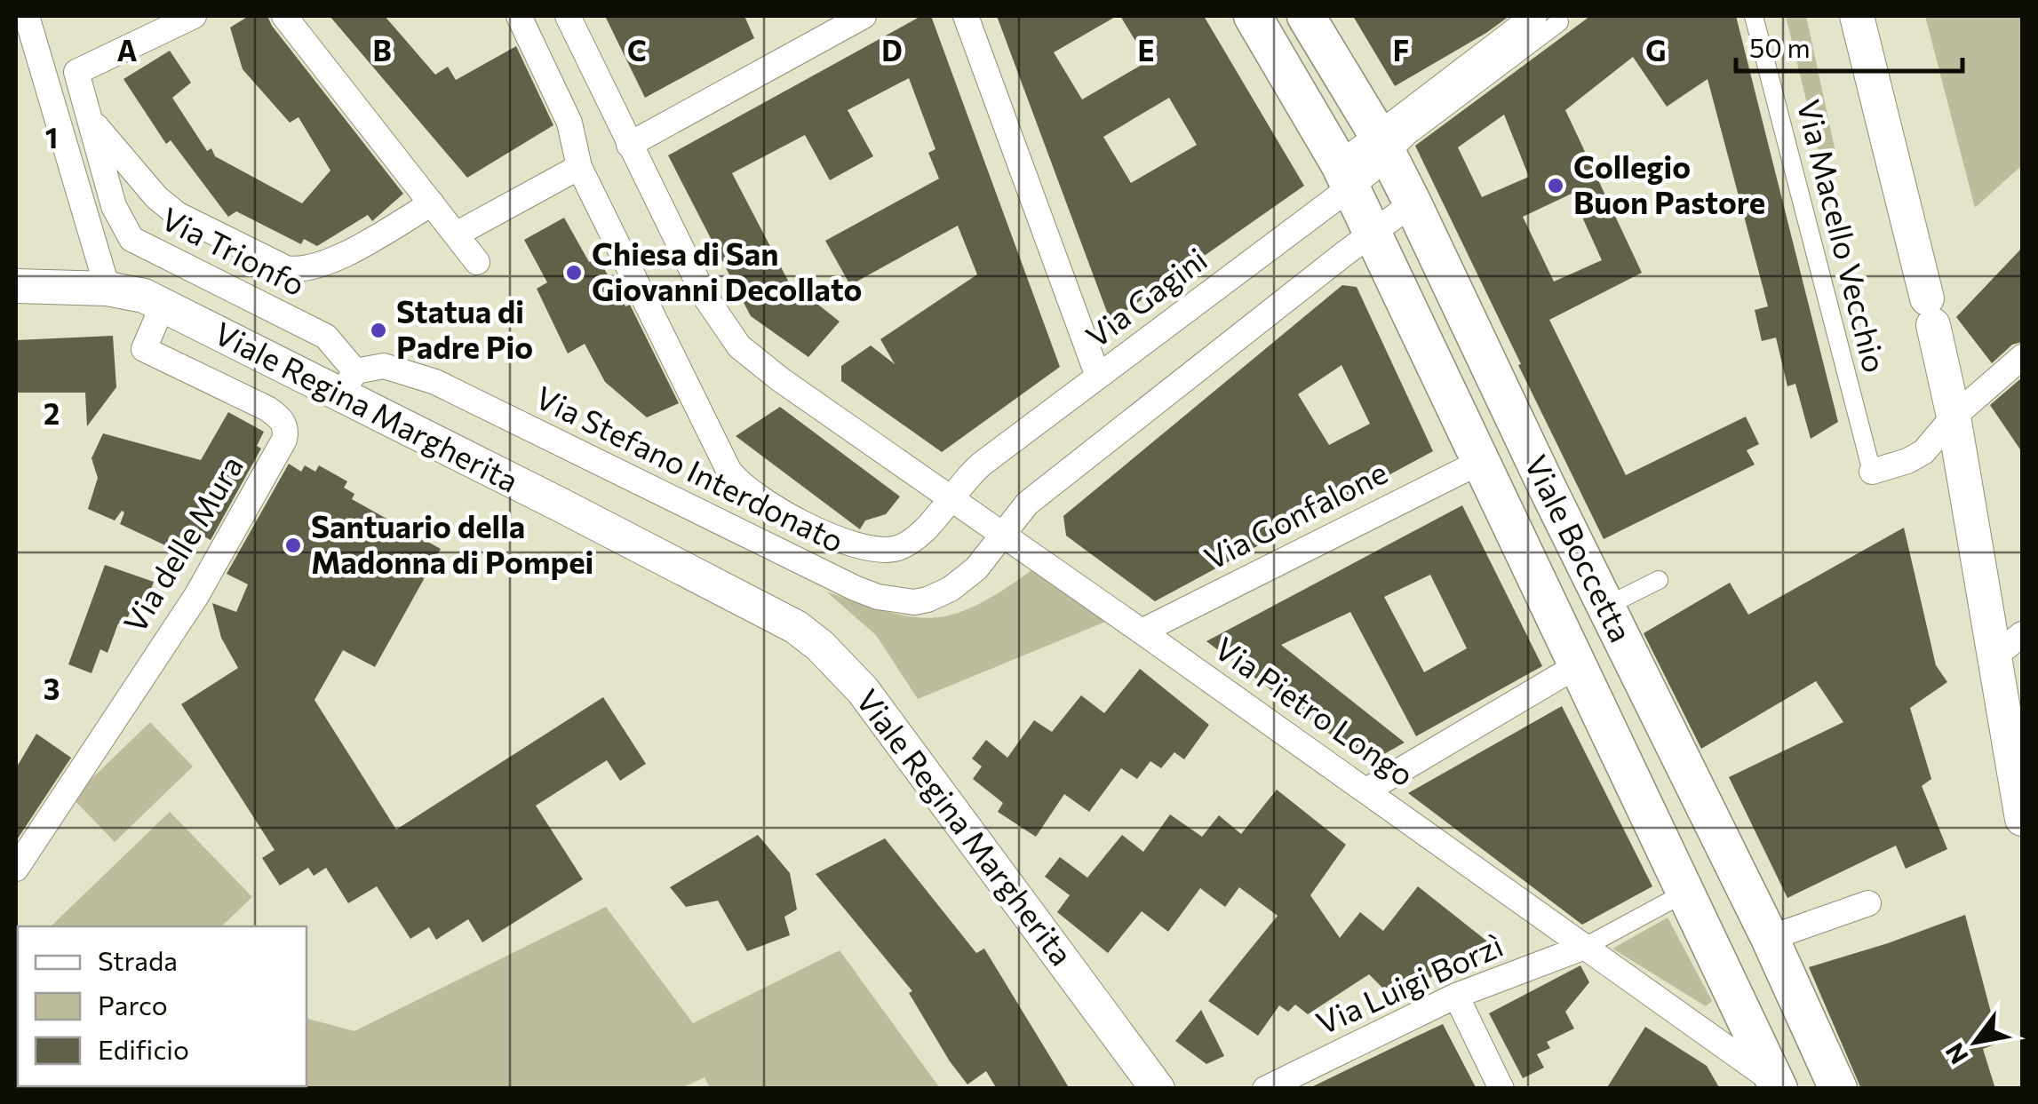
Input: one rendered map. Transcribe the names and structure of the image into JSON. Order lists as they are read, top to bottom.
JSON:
{
  "streets": {
    "main road": ["Viale Regina Margherita", "Viale Boccetta"],
    "street": [
      "Via Macello Vecchio",
      "Via Trionfo",
      "Via Gagini",
      "Via Stefano Interdonato",
      "Via Gonfalone",
      "Via delle Mura",
      "Via Pietro Longo",
      "Via Luigi Borzì"
    ]
  },
  "crossings": [
    ["Via Trionfo", "Viale Regina Margherita"],
    ["Via Trionfo", "Via Stefano Interdonato"],
    ["Via Gagini", "Viale Boccetta"],
    ["Via Gagini", "Via Pietro Longo"],
    ["Viale Regina Margherita", "Via Stefano Interdonato"],
    ["Viale Regina Margherita", "Via delle Mura"],
    ["Via Stefano Interdonato", "Via Pietro Longo"],
    ["Via Gonfalone", "Viale Boccetta"],
    ["Via Gonfalone", "Via Pietro Longo"],
    ["Viale Boccetta", "Via Pietro Longo"],
    ["Via Pietro Longo", "Via Luigi Borzì"]
  ],
  "places": [
    "Collegio Buon Pastore",
    "Chiesa di San Giovanni Decollato",
    "Statua di Padre Pio",
    "Santuario della Madonna di Pompei"
  ],
  "legend": ["Strada", "Parco", "Edificio"],
  "scale_bar": "50 m",
  "north": "bottom left",
  "grid": {
    "columns": [
      "A",
      "B",
      "C",
      "D",
      "E",
      "F",
      "G"
    ],
    "rows": ["1", "2", "3"]
  }
}
